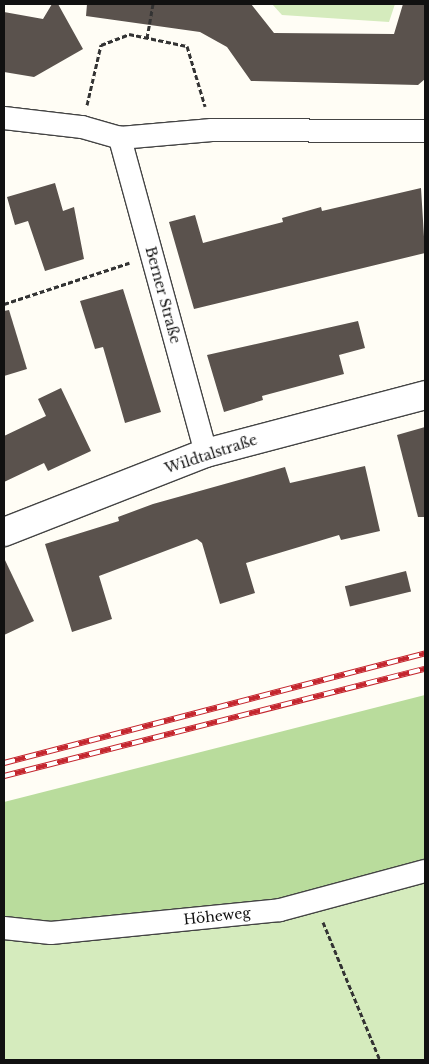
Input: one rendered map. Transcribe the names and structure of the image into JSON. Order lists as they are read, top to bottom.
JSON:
{
  "streets": {
    "street": ["Berner Straße", "Wildtalstraße", "Höheweg"]
  },
  "crossings": [
    ["Berner Straße", "Wildtalstraße"]
  ]
}
